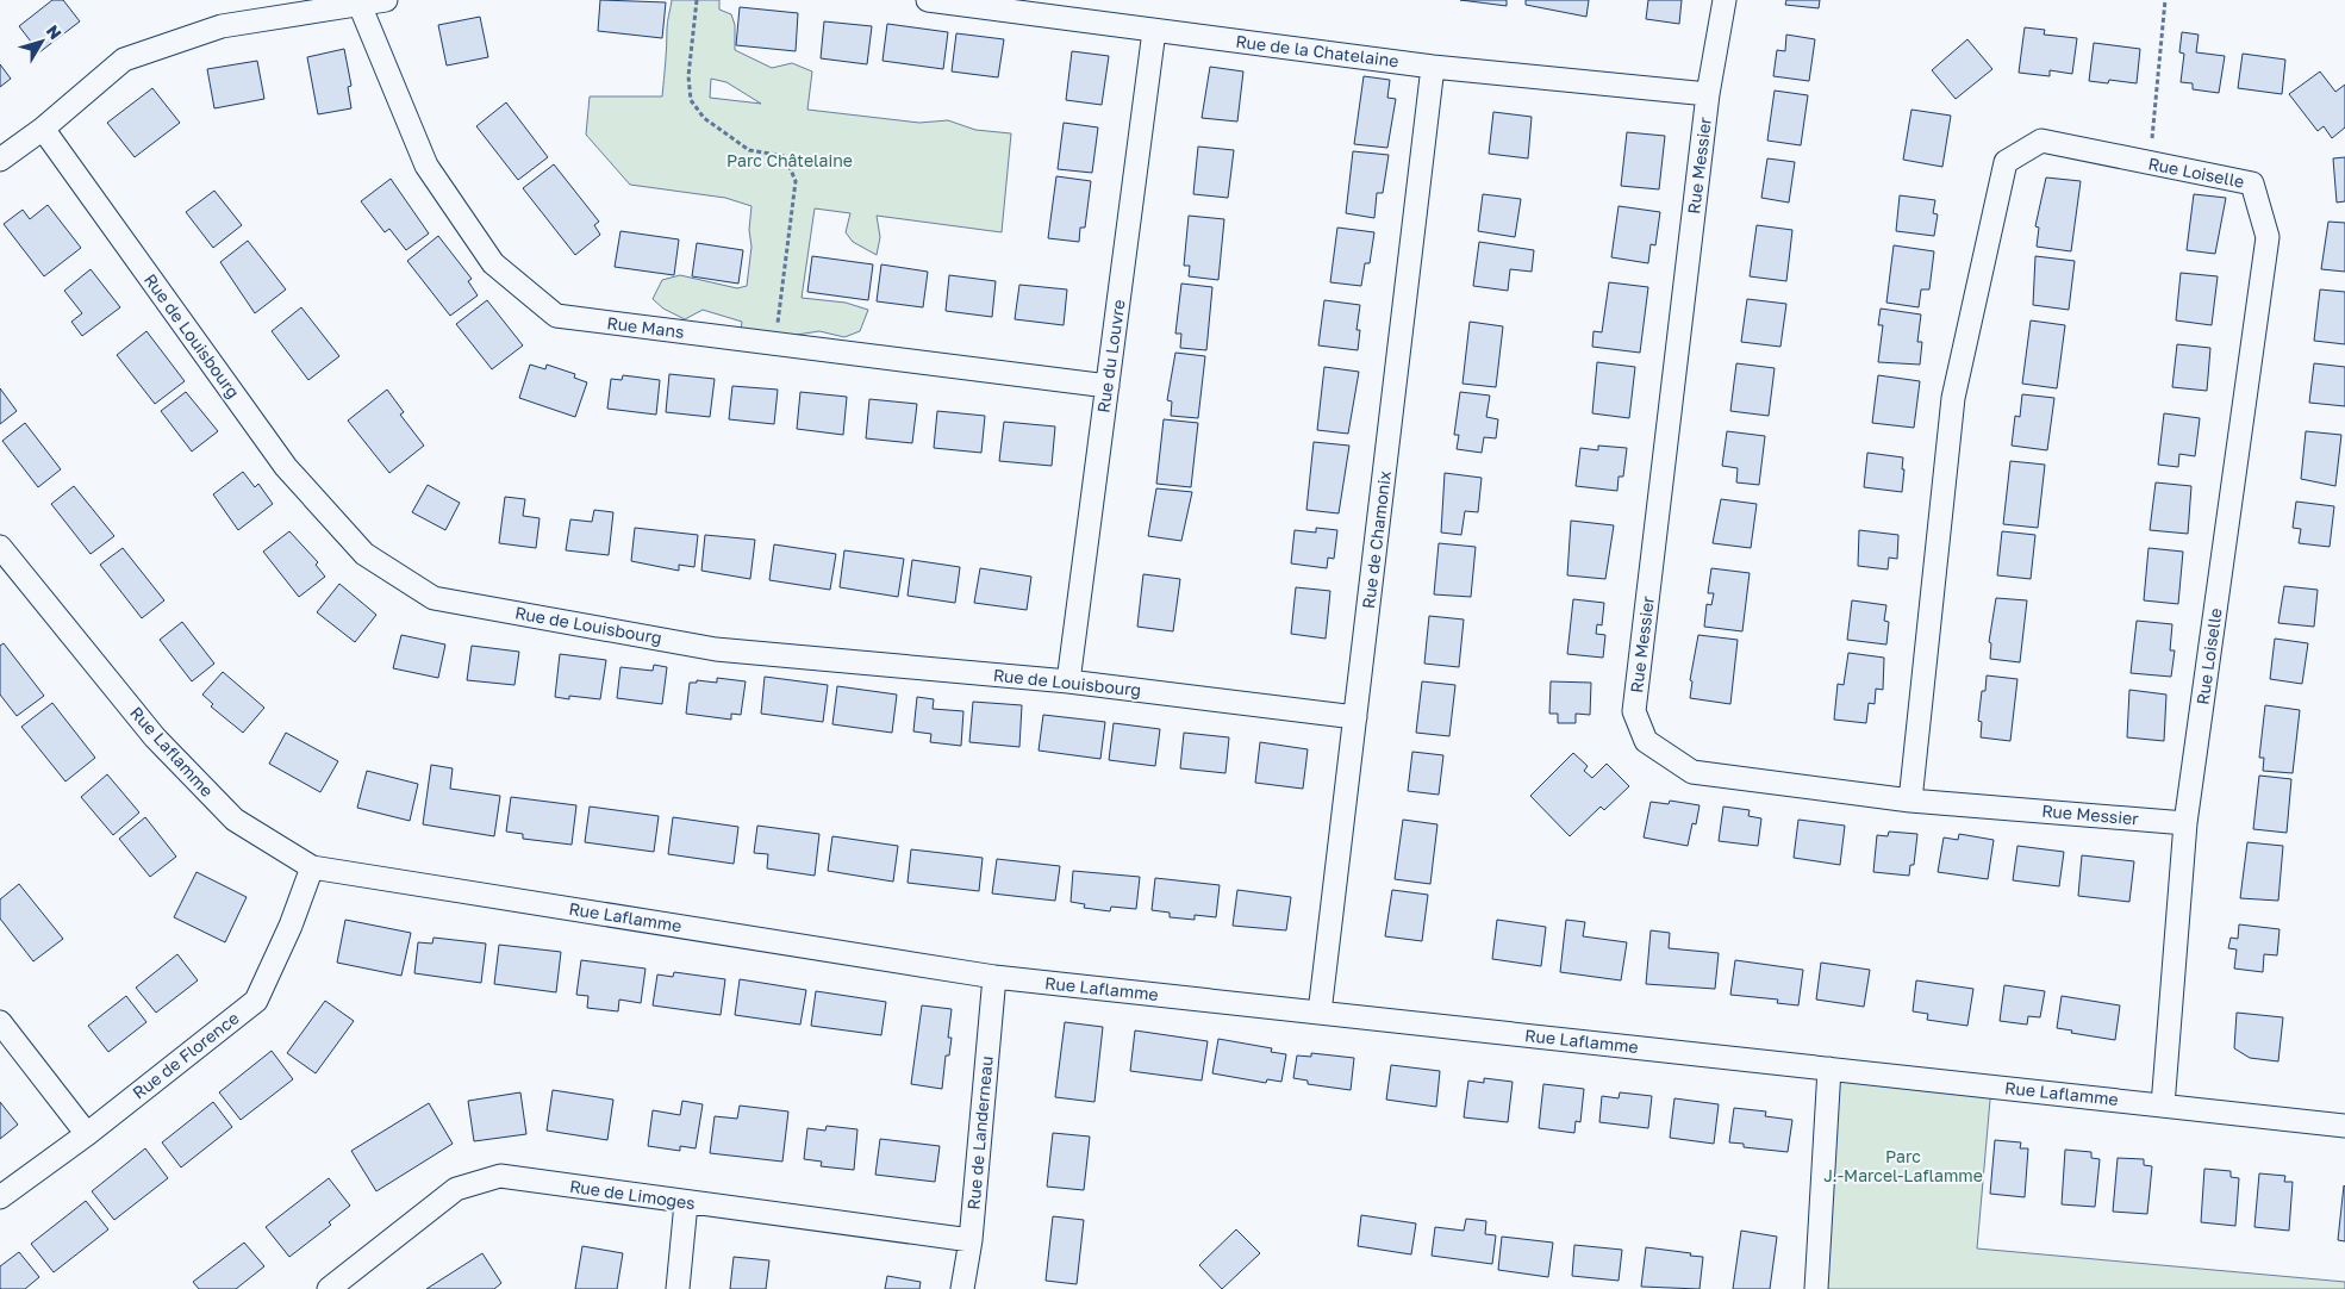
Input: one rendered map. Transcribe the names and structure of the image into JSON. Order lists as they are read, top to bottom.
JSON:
{
  "streets": {
    "street": [
      "Rue de la Chatelaine",
      "Rue Messier",
      "Rue Loiselle",
      "Rue Mans",
      "Rue de Louisbourg",
      "Rue du Louvre",
      "Rue de Chamonix",
      "Rue Laflamme",
      "Rue de Florence",
      "Rue de Landerneau",
      "Rue de Limoges"
    ]
  },
  "crossings": [
    ["Rue de la Chatelaine", "Rue Messier"],
    ["Rue de la Chatelaine", "Rue du Louvre"],
    ["Rue de la Chatelaine", "Rue de Chamonix"],
    ["Rue Messier", "Rue Loiselle"],
    ["Rue Loiselle", "Rue Laflamme"],
    ["Rue Mans", "Rue du Louvre"],
    ["Rue de Louisbourg", "Rue du Louvre"],
    ["Rue de Louisbourg", "Rue de Chamonix"],
    ["Rue de Chamonix", "Rue Laflamme"],
    ["Rue Laflamme", "Rue de Florence"],
    ["Rue Laflamme", "Rue de Landerneau"],
    ["Rue de Landerneau", "Rue de Limoges"]
  ],
  "parks": ["Parc Châtelaine", "Parc J.-Marcel-Laflamme"],
  "north": "top right"
}
